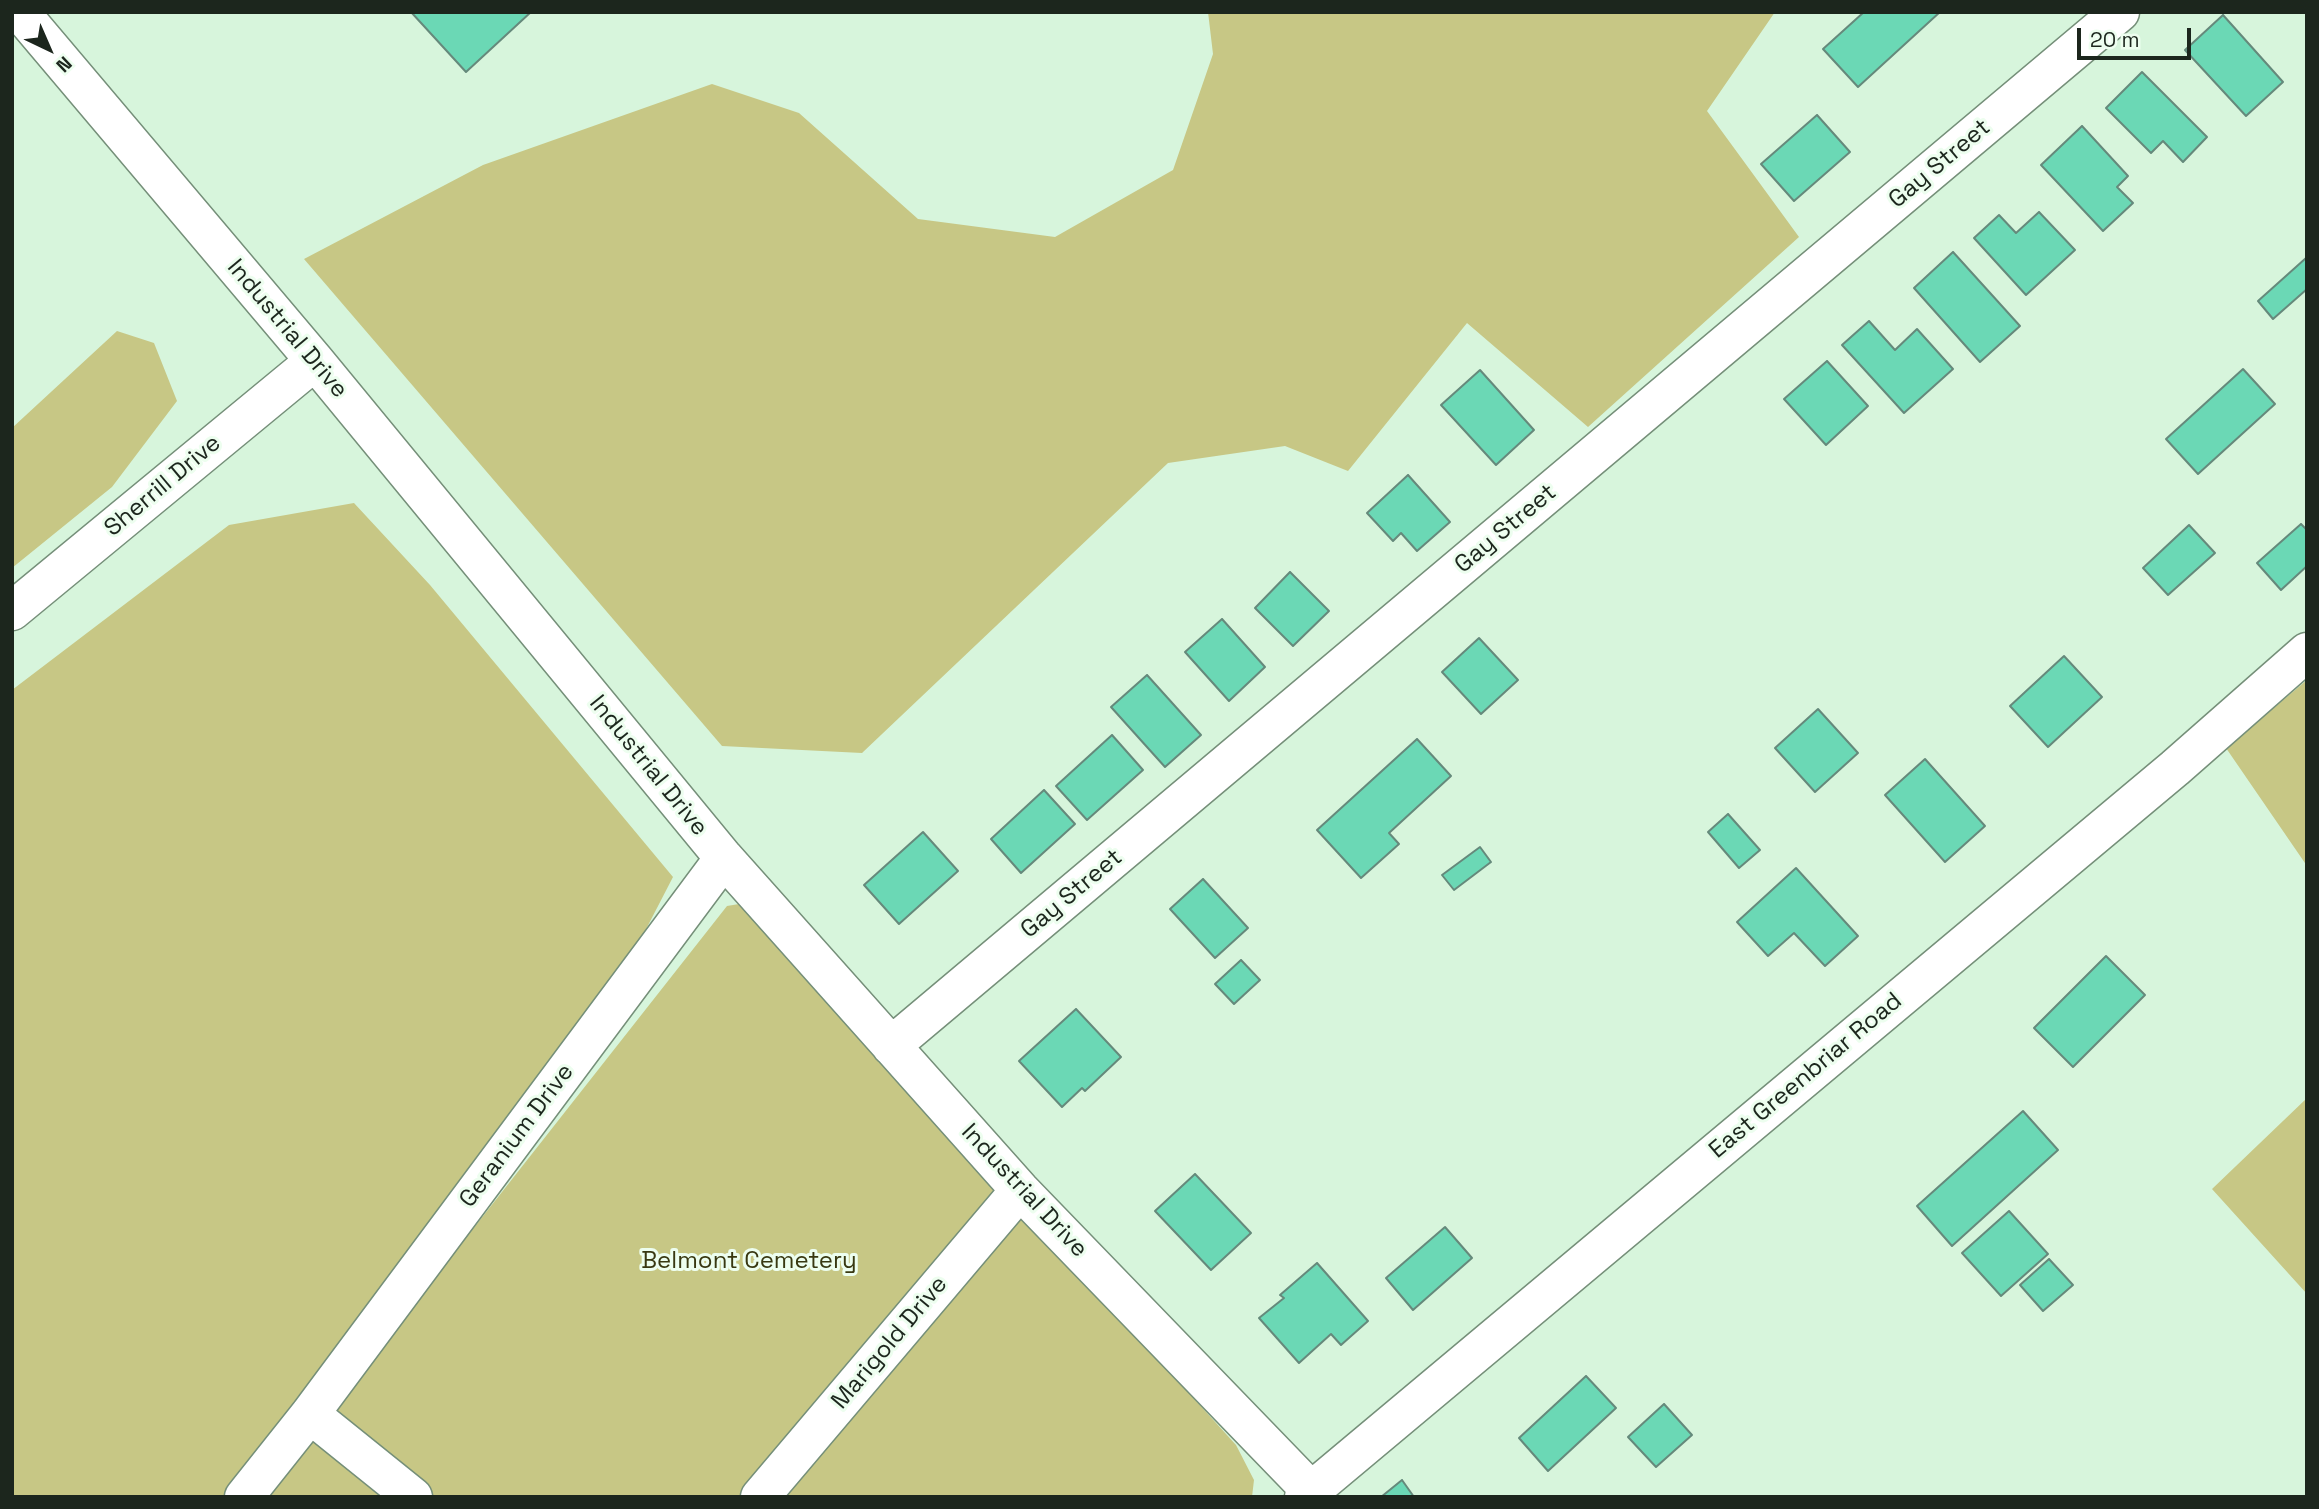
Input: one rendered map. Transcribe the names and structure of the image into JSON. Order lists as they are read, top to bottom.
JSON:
{
  "streets": {
    "street": [
      "Gay Street",
      "Industrial Drive",
      "Sherrill Drive",
      "East Greenbriar Road",
      "Geranium Drive",
      "Marigold Drive"
    ]
  },
  "crossings": [
    ["Gay Street", "Industrial Drive"],
    ["Industrial Drive", "Sherrill Drive"],
    ["Industrial Drive", "East Greenbriar Road"],
    ["Industrial Drive", "Geranium Drive"],
    ["Industrial Drive", "Marigold Drive"]
  ],
  "parks": ["Belmont Cemetery"],
  "scale_bar": "20 m",
  "north": "bottom right"
}
